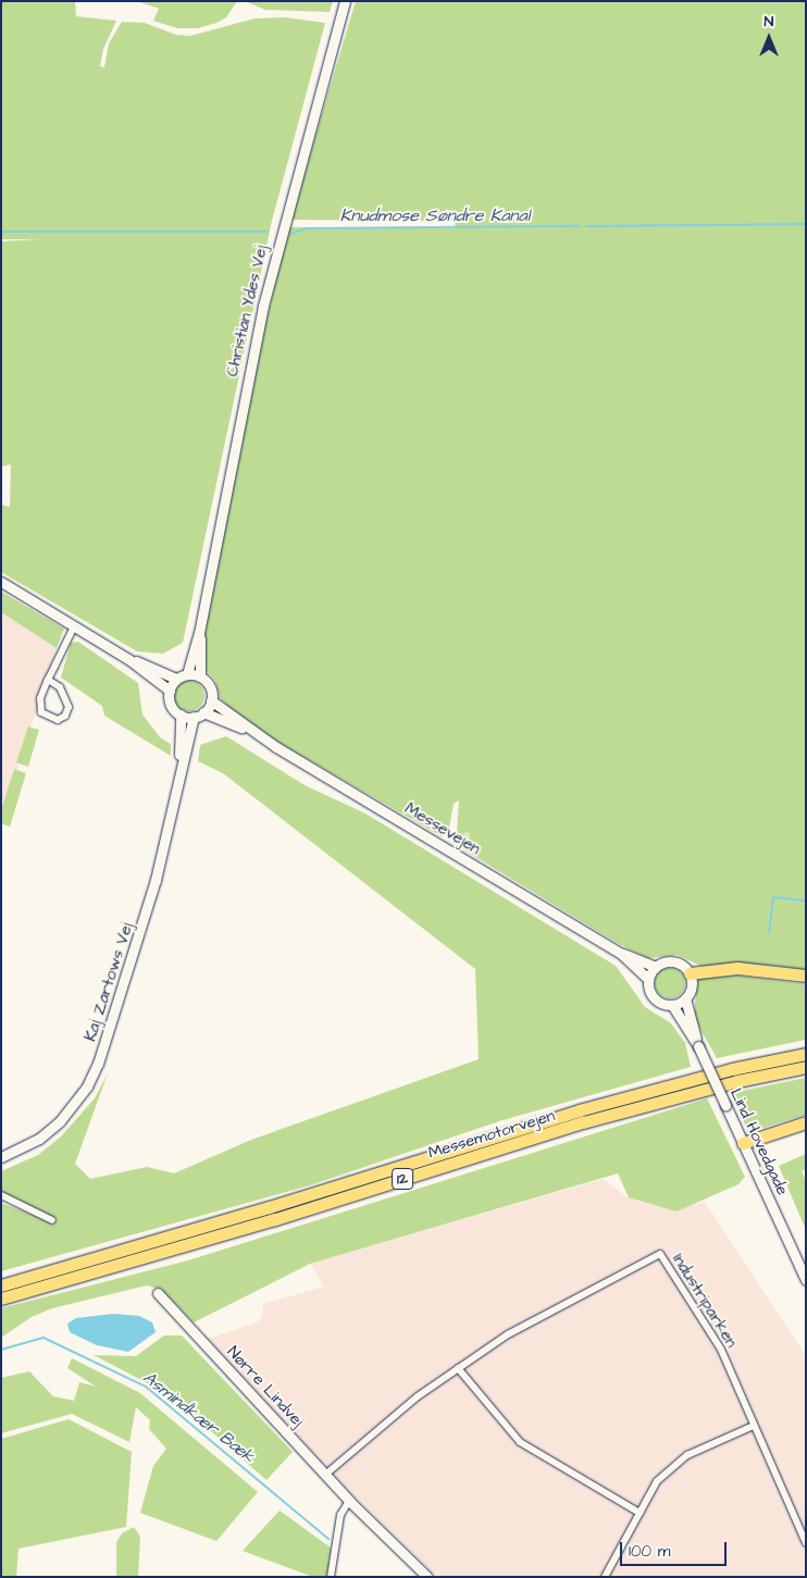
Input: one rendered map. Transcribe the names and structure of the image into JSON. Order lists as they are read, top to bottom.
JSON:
{
  "streets": {
    "highway": ["Messemotorvejen", "12"],
    "street": [
      "Christian Ydes Vej",
      "Messevejen",
      "Kaj Zartows Vej",
      "Lind Hovedgade",
      "Industriparken",
      "Nørre Lindvej"
    ]
  },
  "crossings": [
    ["Christian Ydes Vej", "Messevejen"],
    ["Christian Ydes Vej", "Kaj Zartows Vej"],
    ["Messevejen", "Kaj Zartows Vej"],
    ["Messevejen", "Lind Hovedgade"],
    ["Industriparken", "Nørre Lindvej"]
  ],
  "water": ["Knudmose Søndre Kanal", "Asmindkær Bæk"],
  "scale_bar": "100 m",
  "north": "top"
}
